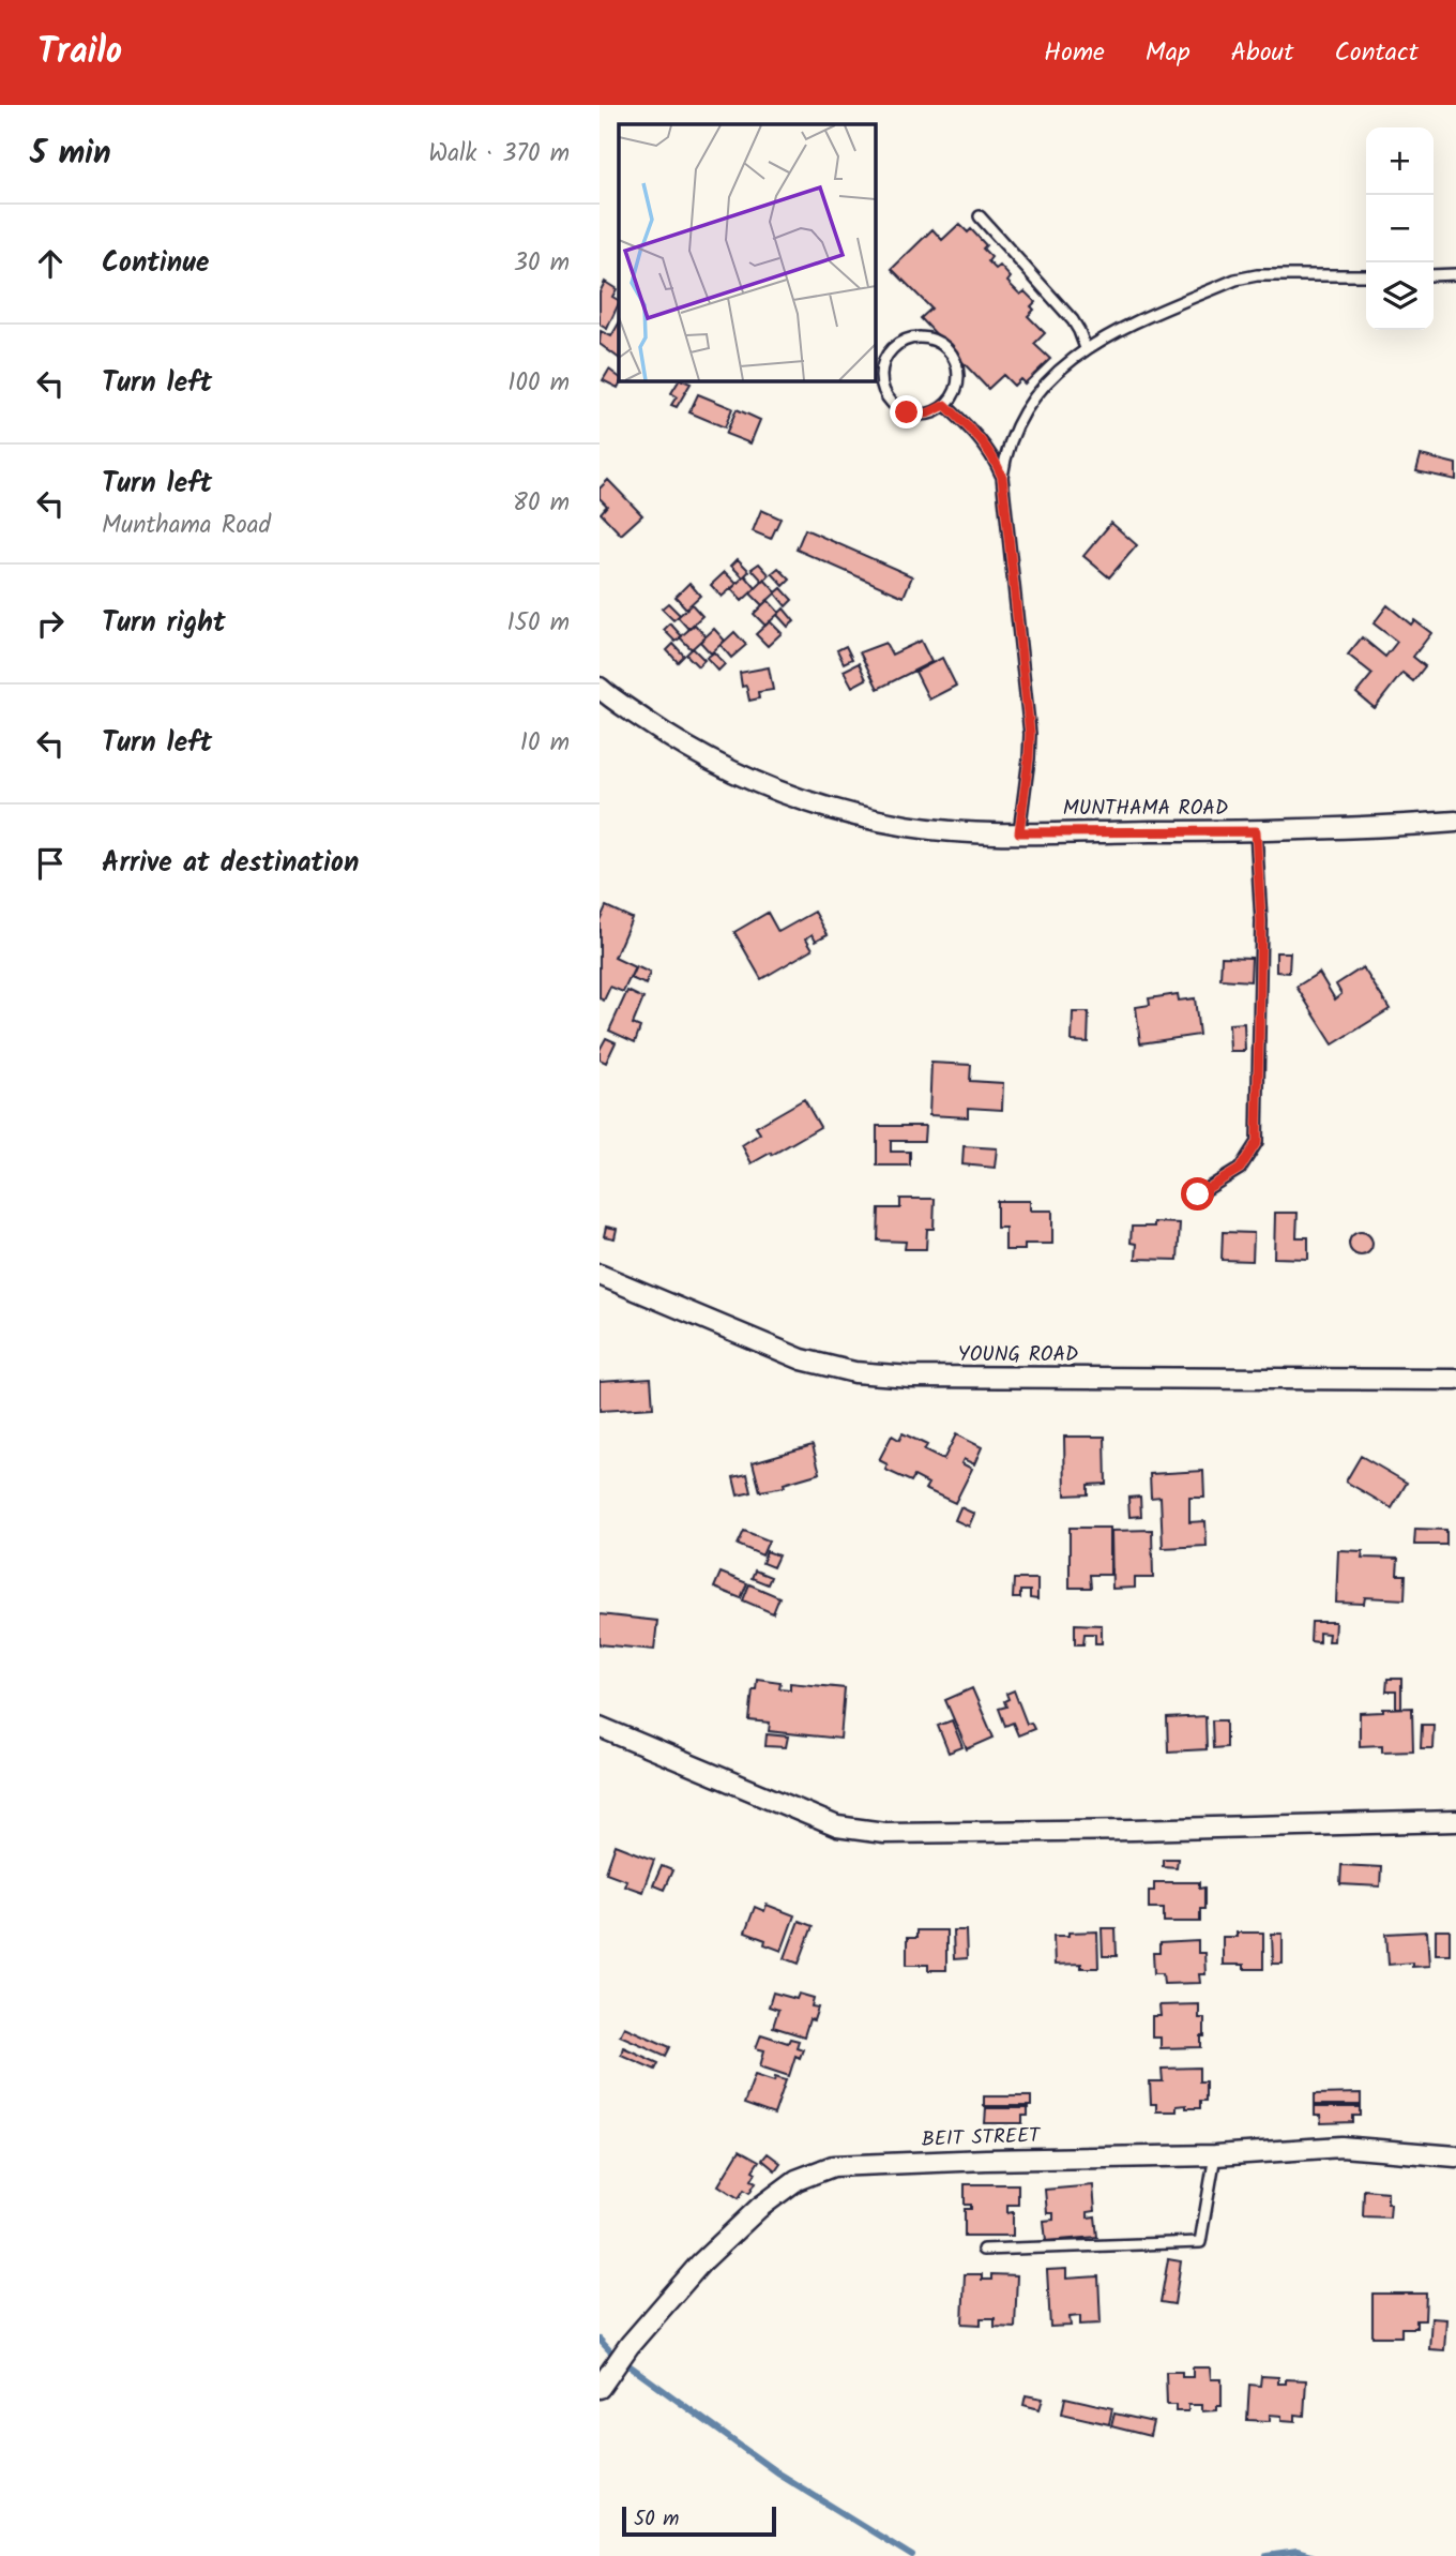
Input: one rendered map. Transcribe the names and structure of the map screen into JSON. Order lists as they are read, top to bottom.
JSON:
{
  "streets": {
    "street": ["MUNTHAMA ROAD", "YOUNG ROAD", "BEIT STREET"]
  },
  "scale_bar": "50 m",
  "page": {
    "header": "Trailo",
    "nav": [
      "Home",
      "Map",
      "About",
      "Contact"
    ],
    "heading": ["5 min", "Walk · 370 m"],
    "map_buttons": ["+", "−"],
    "list": [
      ["Continue", "30 m"],
      ["Turn left", "100 m"],
      ["Turn left", "Munthama Road", "80 m"],
      ["Turn right", "150 m"],
      ["Turn left", "10 m"],
      "Arrive at destination"
    ],
    "scale": "50 m"
  }
}
